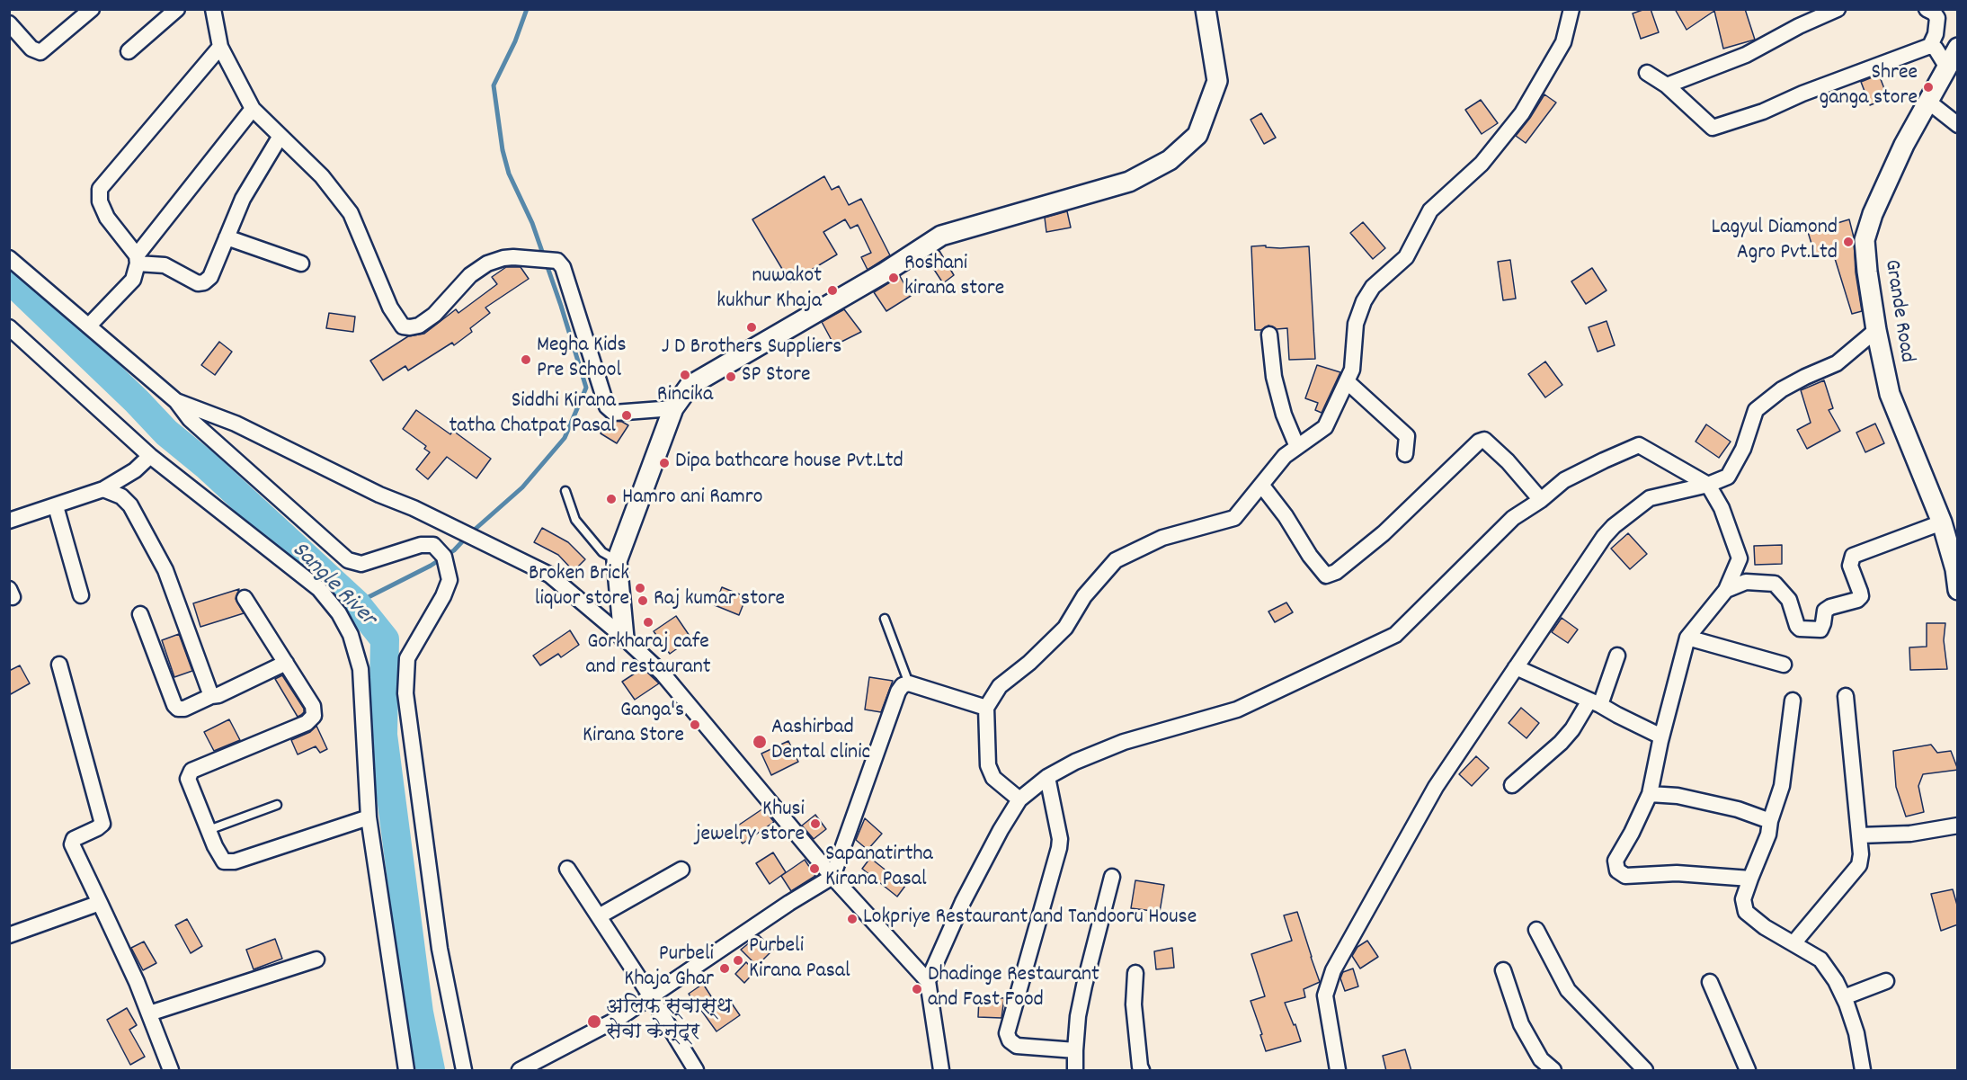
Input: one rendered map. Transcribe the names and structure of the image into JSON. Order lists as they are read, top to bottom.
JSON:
{
  "streets": {
    "street": ["Grande Road"]
  },
  "water": ["Sangle River"],
  "places": [
    "Shree ganga store",
    "Lagyul Diamond Agro Pvt.Ltd",
    "Roshani kirana store",
    "nuwakot kukhur Khaja",
    "J D Brothers Suppliers",
    "Megha Kids Pre School",
    "Rincika",
    "SP Store",
    "Siddhi Kirana tatha Chatpat Pasal",
    "Dipa bathcare house Pvt.Ltd",
    "Hamro ani Ramro",
    "Broken Brick liquor store",
    "Raj kumar store",
    "Gorkharaj cafe and restaurant",
    "Ganga's Kirana Store",
    "Aashirbad Dental clinic",
    "Khusi jewelry store",
    "Sapanatirtha Kirana Pasal",
    "Lokpriye Restaurant and Tandooru House",
    "Purbeli Kirana Pasal",
    "Purbeli Khaja Ghar",
    "Dhadinge Restaurant and Fast Food",
    "अलिफ स्वास्थ सेवा केन्द्र"
  ]
}
